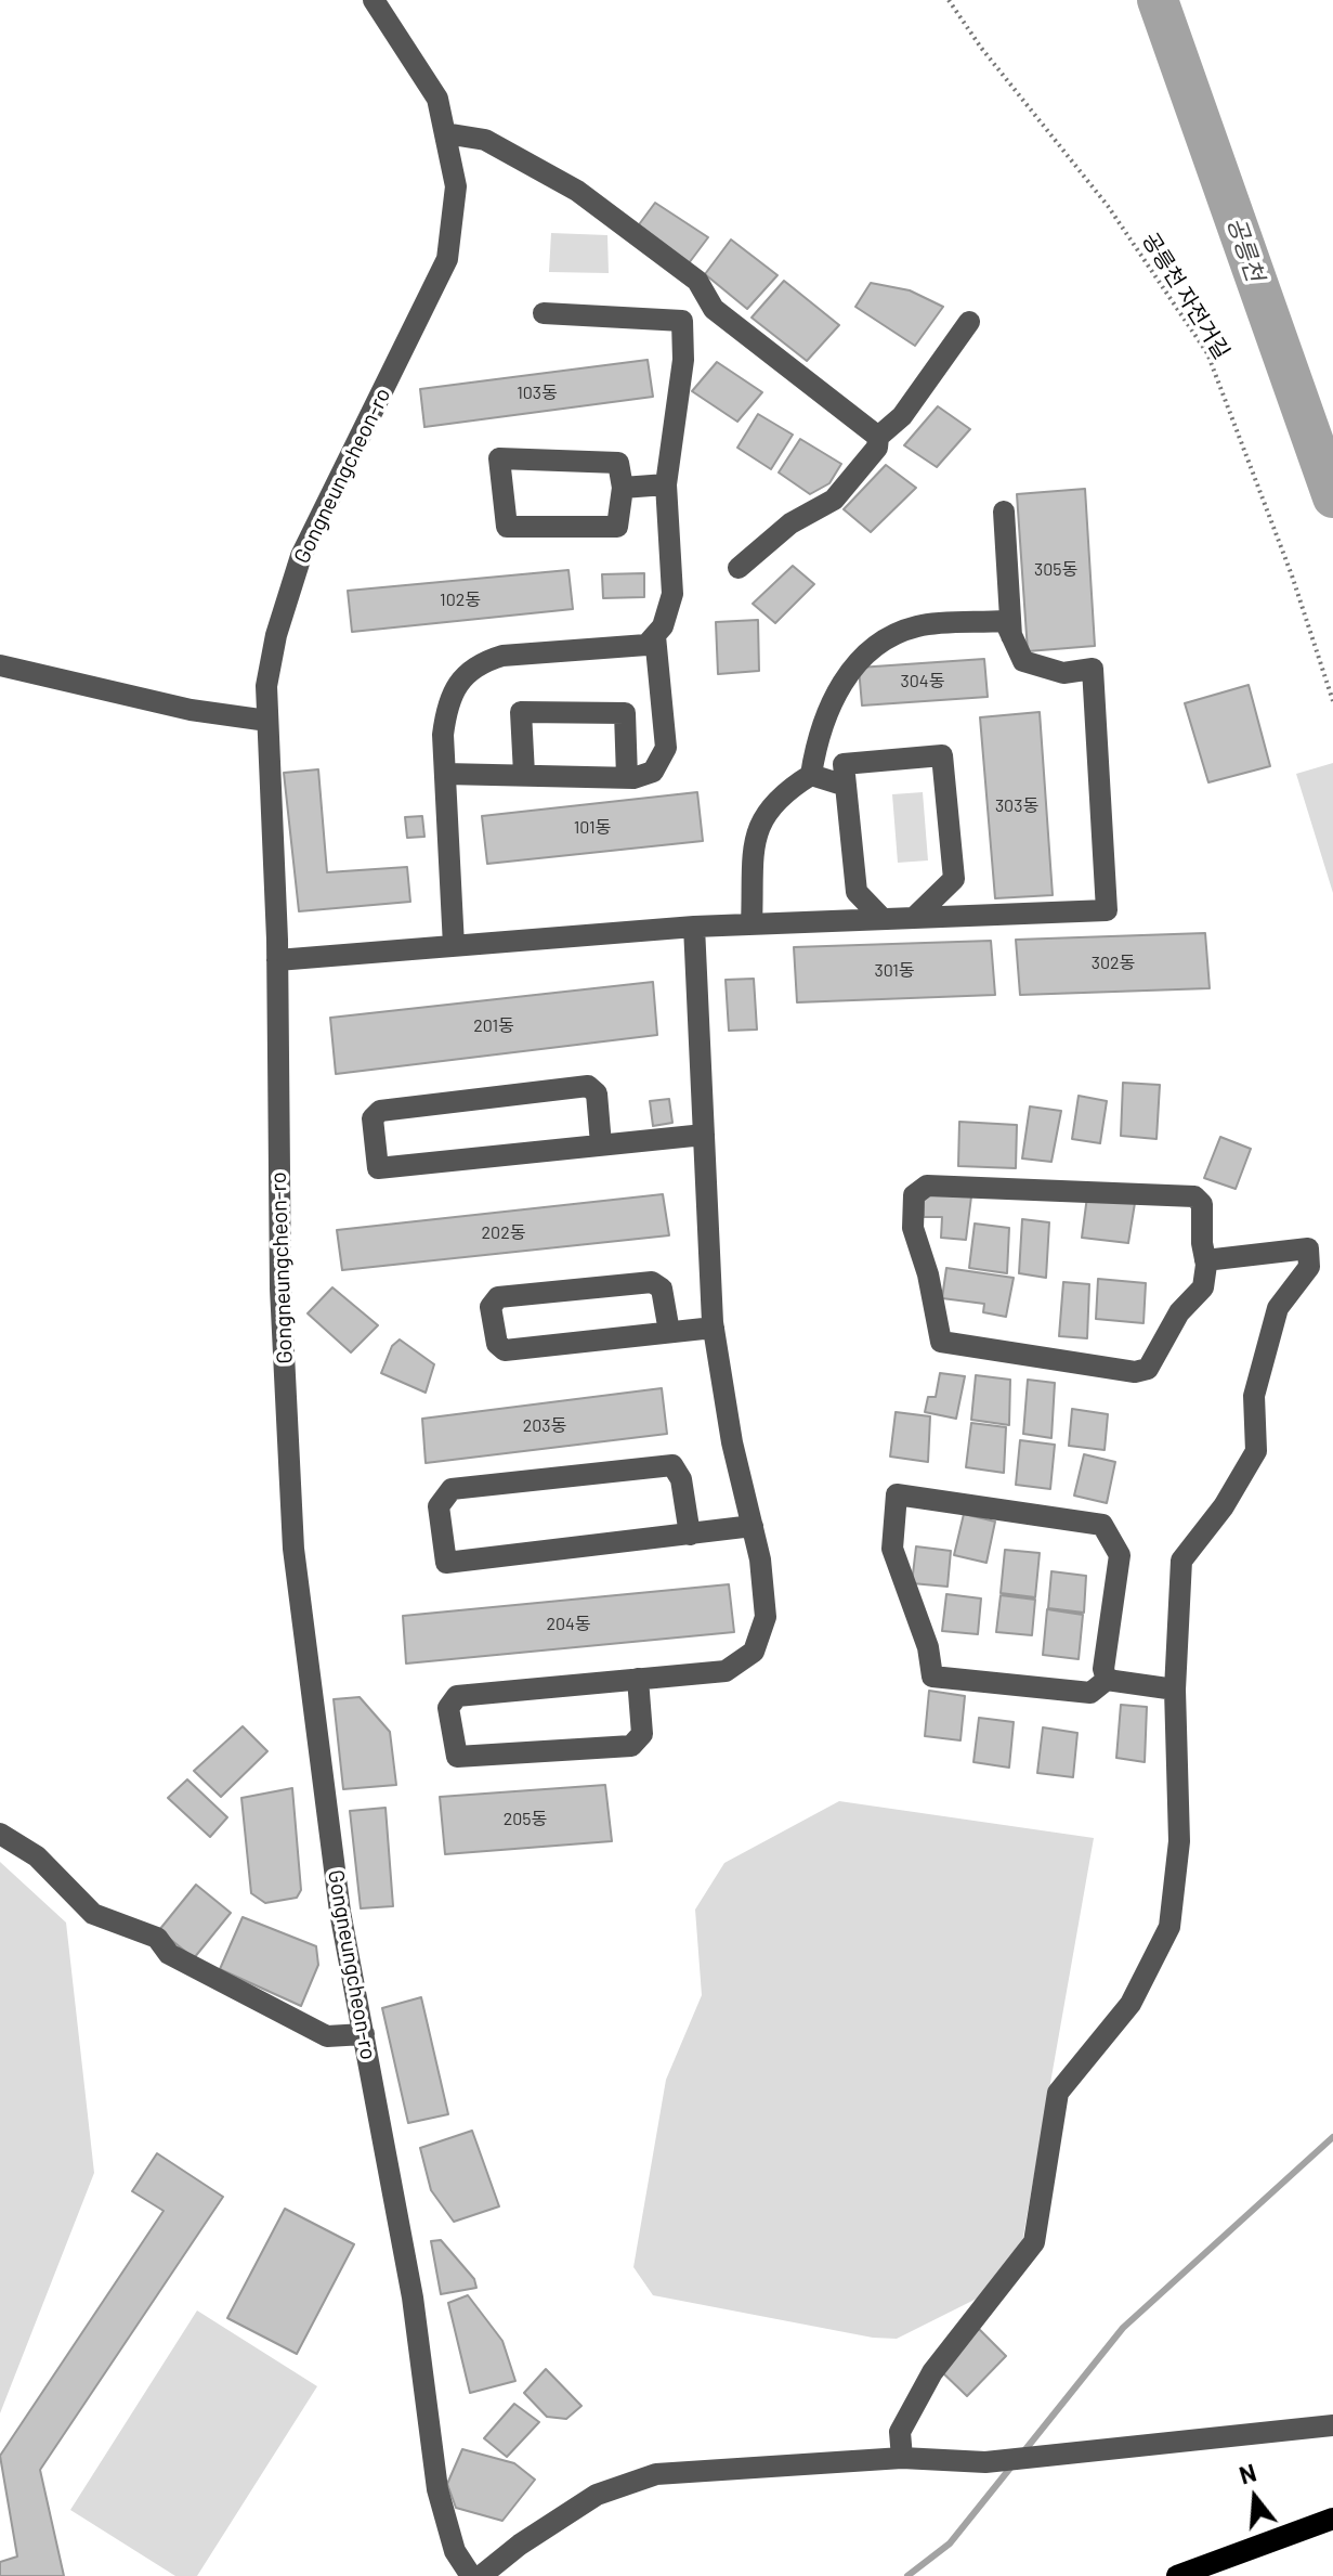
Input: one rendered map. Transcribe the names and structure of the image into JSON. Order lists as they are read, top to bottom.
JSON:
{
  "streets": {
    "street": ["Gongneungcheon-ro"],
    "path": ["공릉천 자전거길"]
  },
  "water": ["공릉천"],
  "house_numbers": [
    "103동",
    "305동",
    "102동",
    "304동",
    "303동",
    "101동",
    "302동",
    "301동",
    "201동",
    "202동",
    "203동",
    "204동",
    "205동"
  ],
  "north": "top"
}
